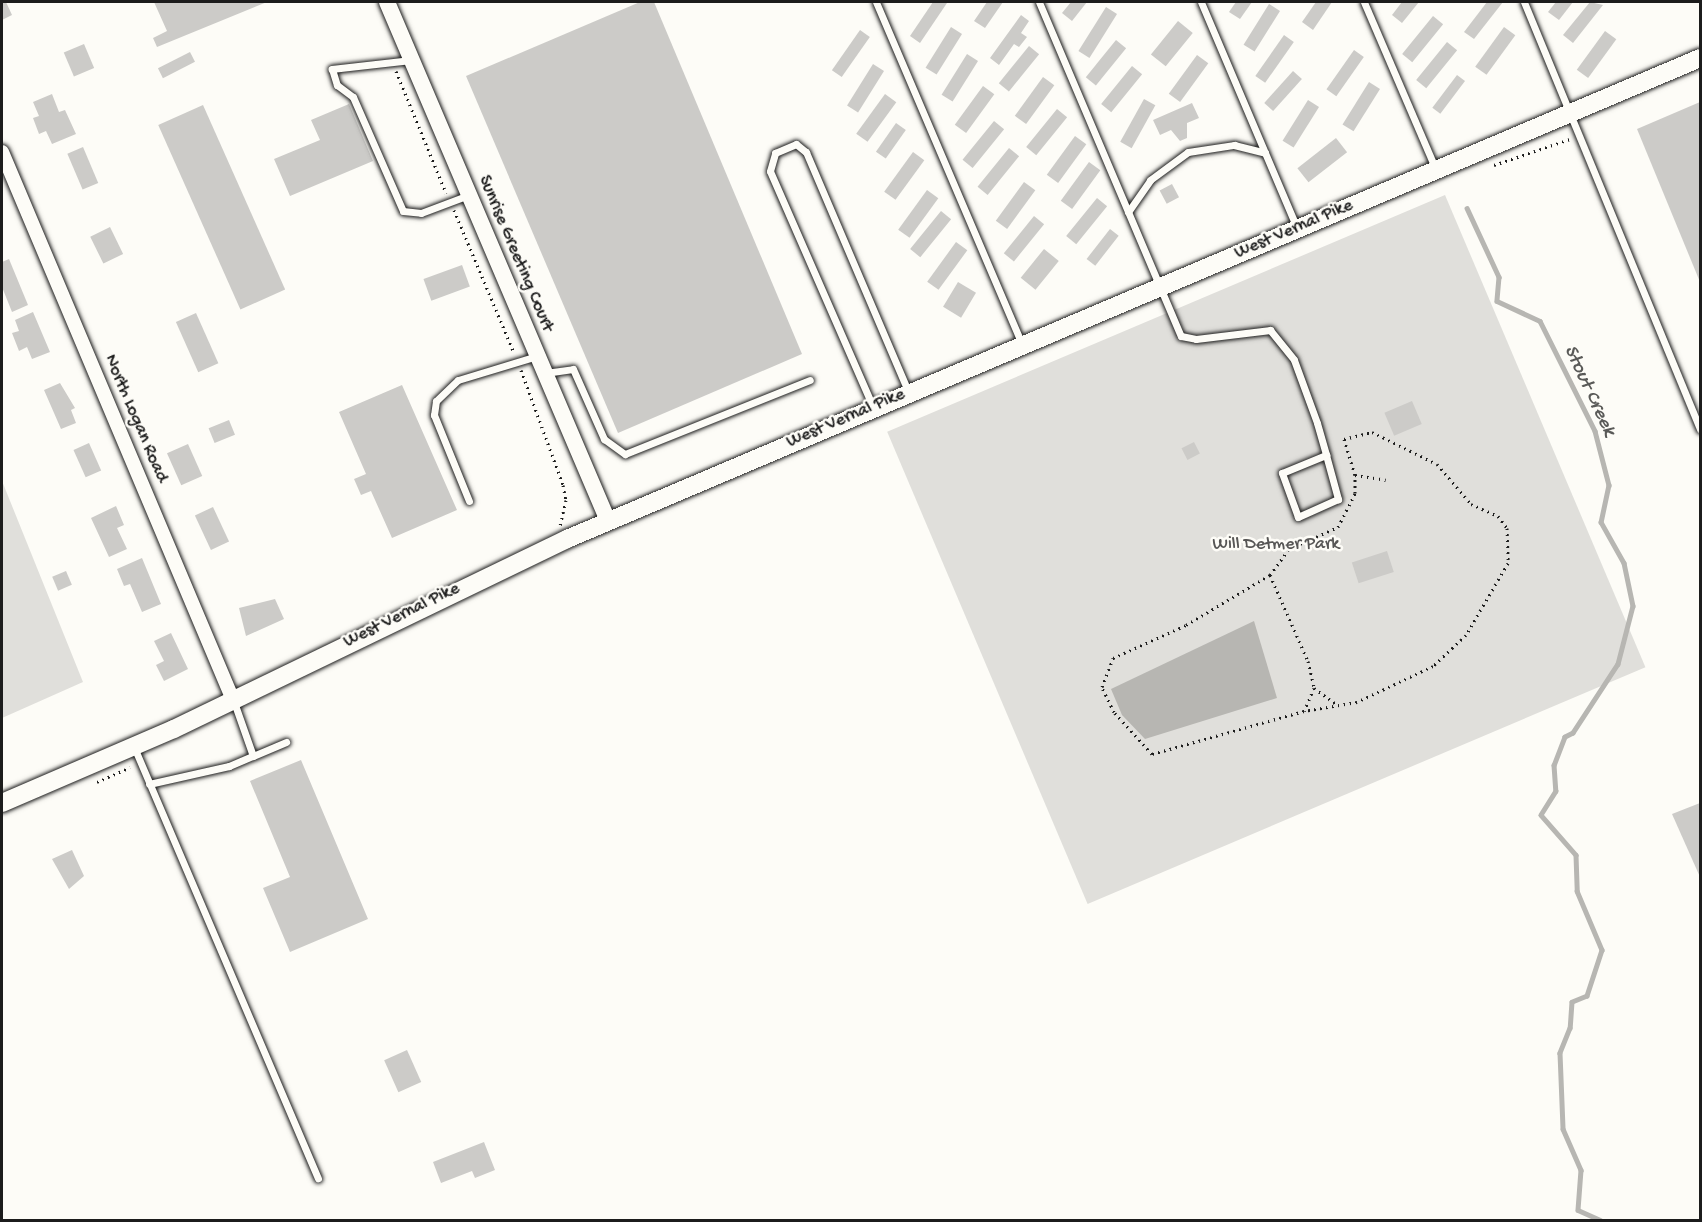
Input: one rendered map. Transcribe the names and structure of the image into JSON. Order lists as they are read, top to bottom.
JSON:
{
  "streets": {
    "main road": ["West Vernal Pike"],
    "street": ["Sunrise Greeting Court", "North Logan Road"]
  },
  "crossings": [
    ["West Vernal Pike", "Sunrise Greeting Court"],
    ["West Vernal Pike", "North Logan Road"]
  ],
  "water": ["Stout Creek"],
  "parks": ["Will Detmer Park"]
}
